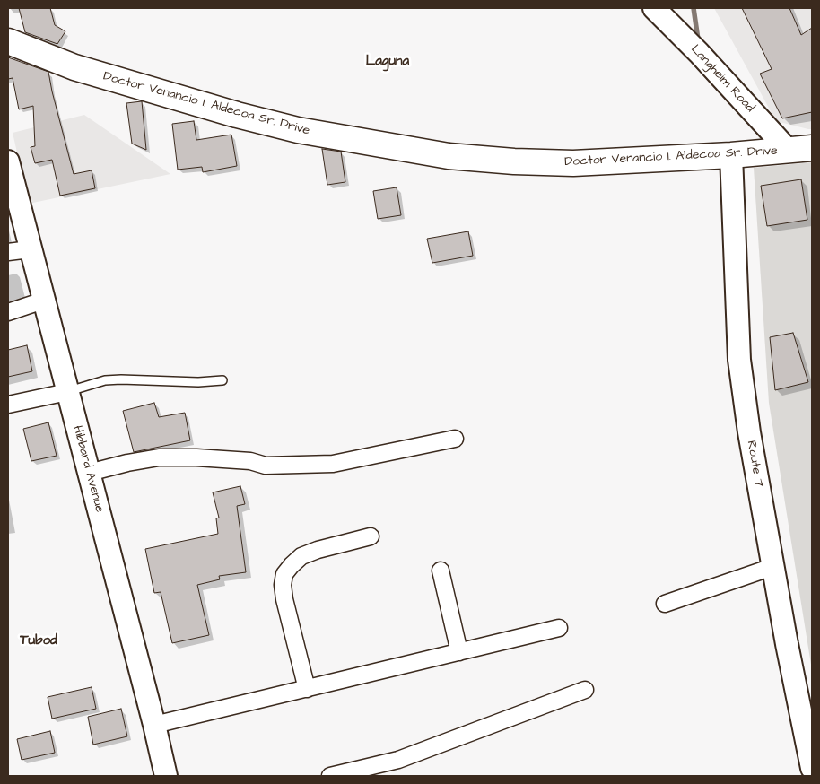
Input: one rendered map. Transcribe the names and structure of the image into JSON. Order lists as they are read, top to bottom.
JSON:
{
  "streets": {
    "highway": ["Doctor Venancio I. Aldecoa Sr. Drive"],
    "street": ["Langheim Road", "Route 7", "Hibbard Avenue"]
  },
  "crossings": [
    ["Langheim Road", "Doctor Venancio I. Aldecoa Sr. Drive"],
    ["Doctor Venancio I. Aldecoa Sr. Drive", "Route 7"]
  ],
  "districts": ["Laguna", "Tubod"]
}
